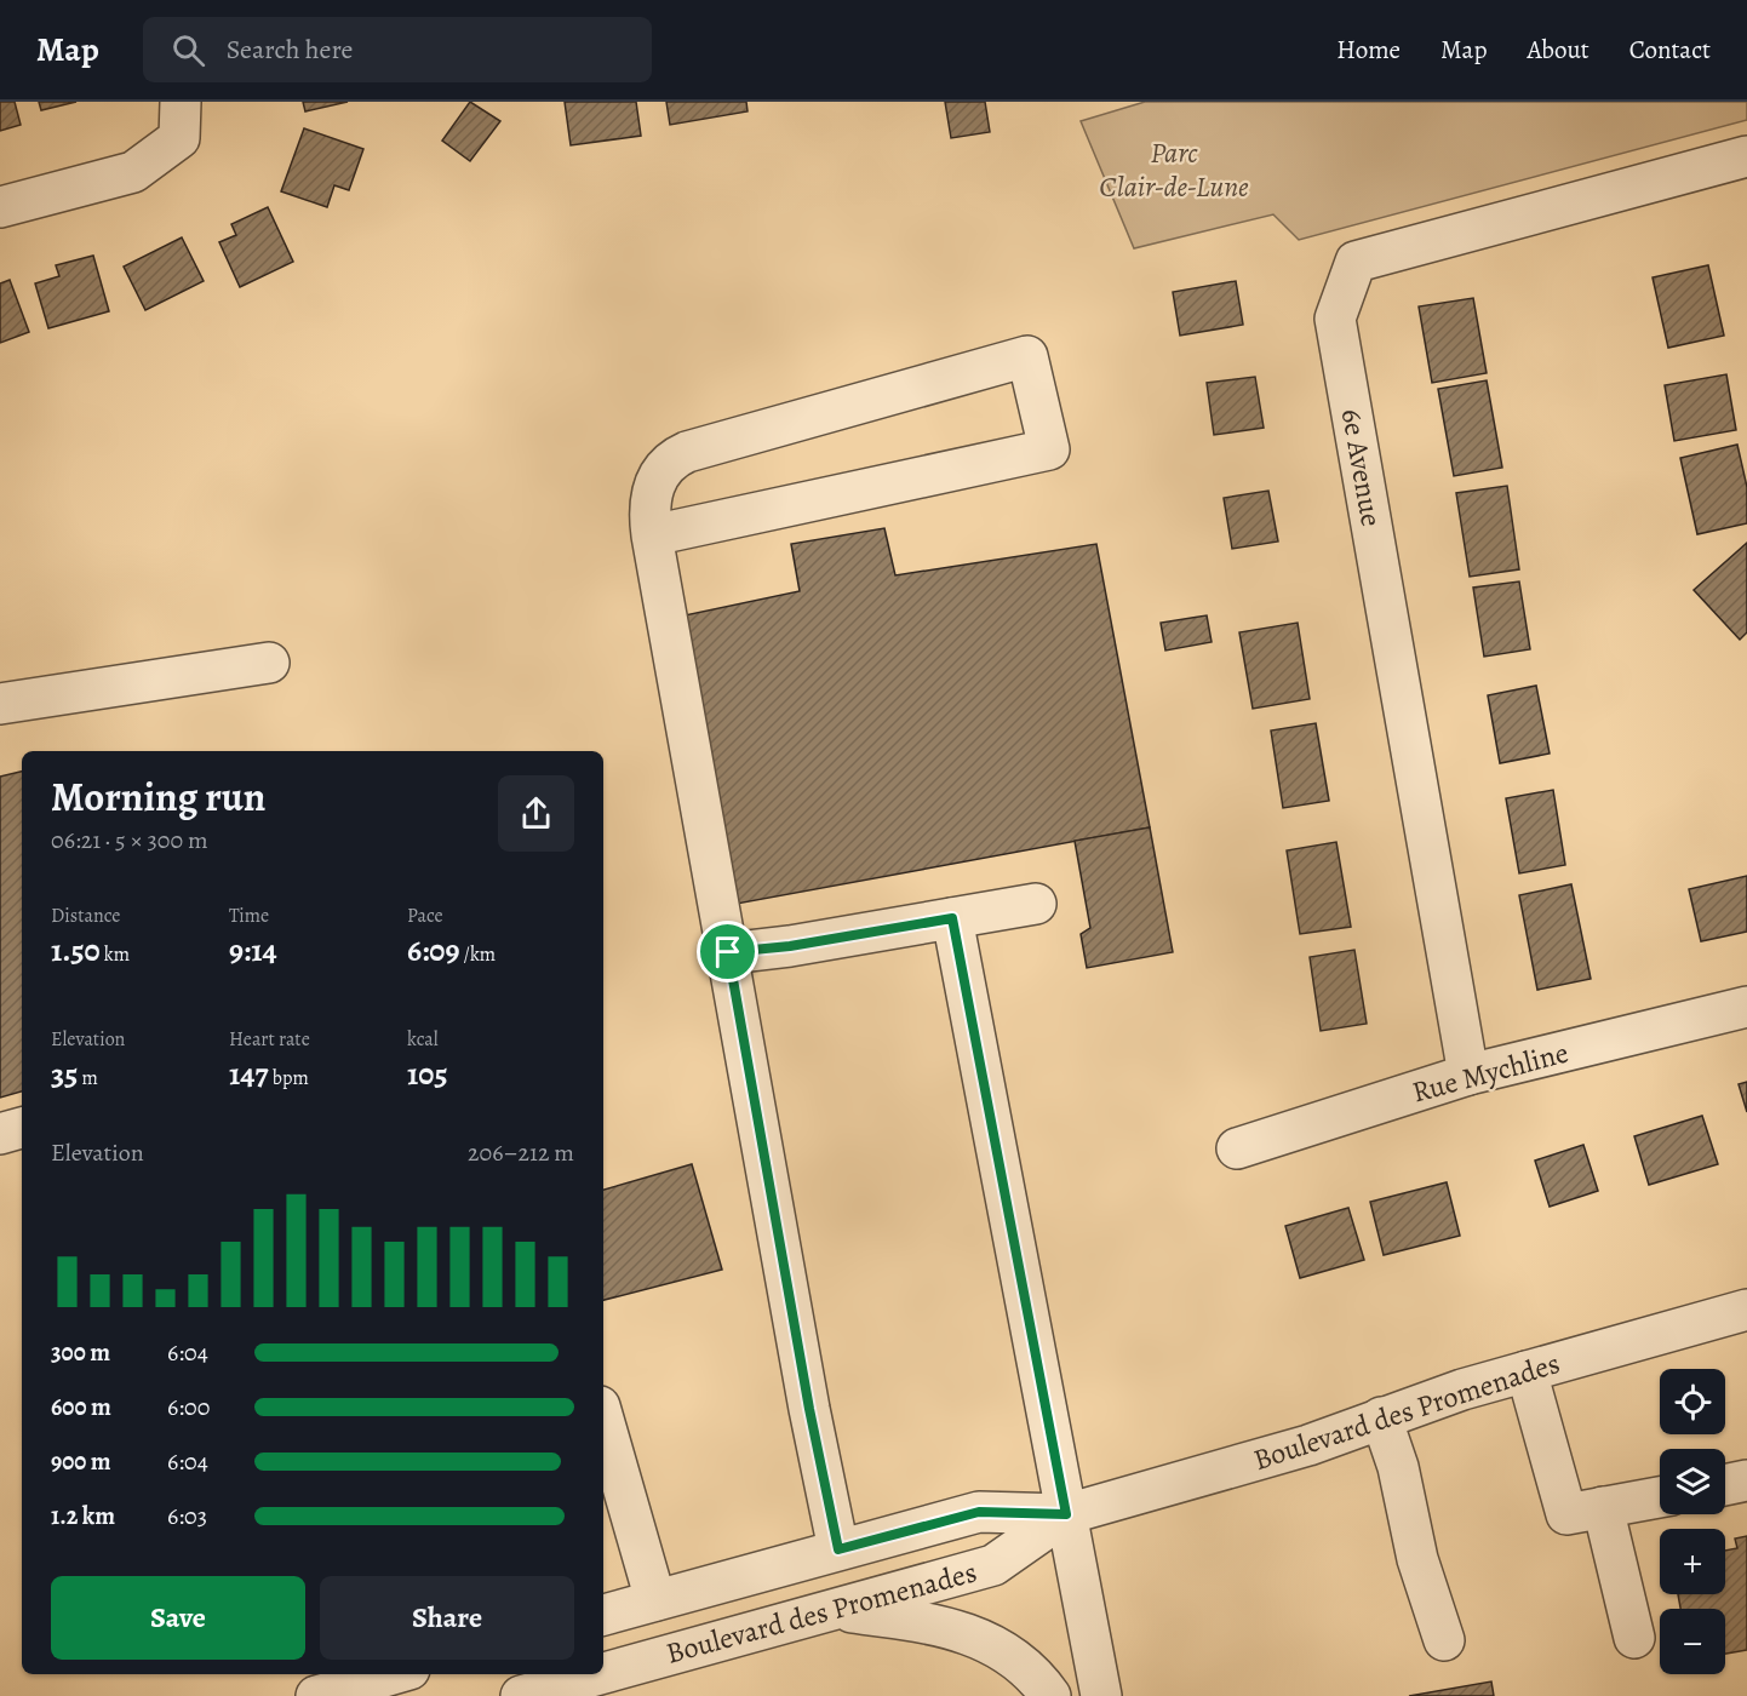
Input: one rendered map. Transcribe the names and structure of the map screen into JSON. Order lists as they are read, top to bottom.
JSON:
{
  "streets": {
    "street": ["6e Avenue", "Rue Mychline", "Boulevard des Promenades"]
  },
  "crossings": [
    ["6e Avenue", "Rue Mychline"]
  ],
  "parks": ["Parc Clair-de-Lune"],
  "page": {
    "header": "Map",
    "search": "Search here",
    "nav": [
      "Home",
      "Map",
      "About",
      "Contact"
    ],
    "heading": ["Morning run", "06:21 · 5 × 300 m"],
    "stats": [
      ["Distance", "1.50 km"],
      ["Time", "9:14"],
      ["Pace", "6:09 /km"],
      ["Elevation", "35 m"],
      ["Heart rate", "147 bpm"],
      ["kcal", "105"]
    ],
    "chart": ["Elevation", "206–212 m"],
    "list": [
      {
        "name": "300 m",
        "note": "6:04"
      },
      {
        "name": "600 m",
        "note": "6:00"
      },
      {
        "name": "900 m",
        "note": "6:04"
      },
      {
        "name": "1.2 km",
        "note": "6:03"
      }
    ],
    "map_buttons": ["+", "−"],
    "buttons": ["Save", "Share"]
  }
}
